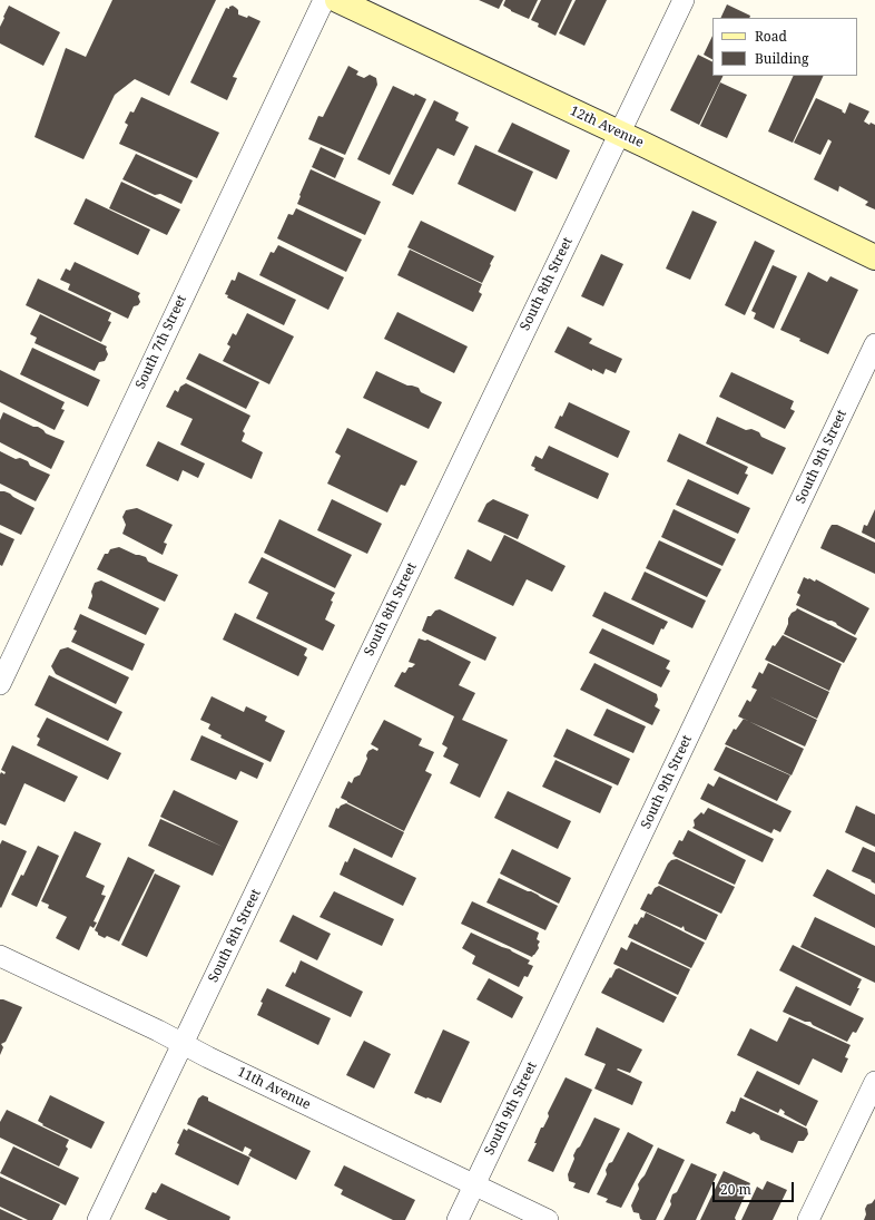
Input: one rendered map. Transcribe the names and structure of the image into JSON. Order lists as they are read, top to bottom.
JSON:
{
  "streets": {
    "street": [
      "12th Avenue",
      "South 8th Street",
      "South 7th Street",
      "South 9th Street",
      "11th Avenue"
    ]
  },
  "crossings": [
    ["12th Avenue", "South 8th Street"],
    ["South 8th Street", "11th Avenue"],
    ["South 9th Street", "11th Avenue"]
  ],
  "legend": ["Road", "Building"],
  "scale_bar": "20 m"
}
